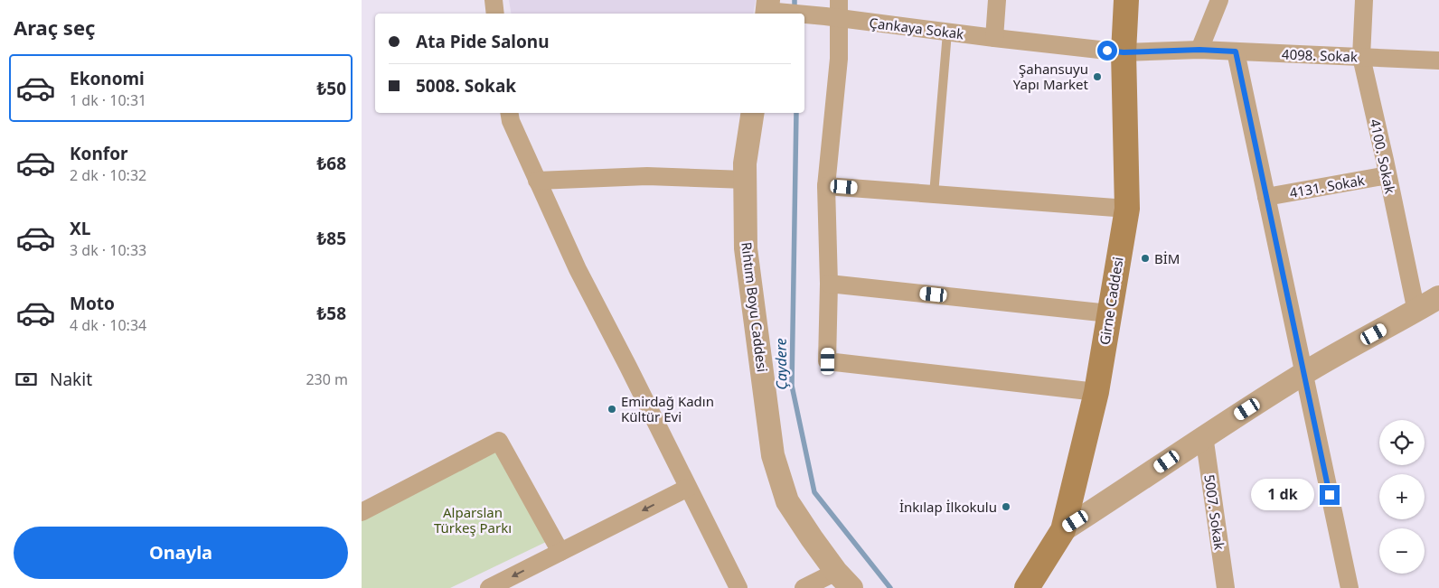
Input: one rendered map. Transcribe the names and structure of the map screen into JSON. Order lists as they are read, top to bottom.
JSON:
{
  "streets": {
    "main road": ["Girne Caddesi"],
    "street": [
      "Çankaya Sokak",
      "4098. Sokak",
      "4100. Sokak",
      "4131. Sokak",
      "Rıhtım Boyu Caddesi",
      "5007. Sokak"
    ]
  },
  "crossings": [
    ["Çankaya Sokak", "4098. Sokak"],
    ["Çankaya Sokak", "Girne Caddesi"],
    ["4098. Sokak", "4100. Sokak"],
    ["4098. Sokak", "Girne Caddesi"],
    ["4100. Sokak", "4131. Sokak"]
  ],
  "water": ["Çaydere"],
  "parks": ["Alparslan Türkeş Parkı"],
  "places": [
    "Şahansuyu Yapı Market",
    "BİM",
    "Emirdağ Kadın Kültür Evi",
    "İnkılap İlkokulu"
  ],
  "page": {
    "heading": "Araç seç",
    "banner": ["Ata Pide Salonu", "5008. Sokak"],
    "list": [
      {
        "name": "Ekonomi",
        "note": "1 dk · 10:31",
        "value": "₺50"
      },
      {
        "name": "Konfor",
        "note": "2 dk · 10:32",
        "value": "₺68"
      },
      {
        "name": "XL",
        "note": "3 dk · 10:33",
        "value": "₺85"
      },
      {
        "name": "Moto",
        "note": "4 dk · 10:34",
        "value": "₺58"
      }
    ],
    "pay": ["Nakit", "230 m"],
    "map_buttons": ["+", "−"],
    "bubble": "1 dk",
    "buttons": "Onayla"
  }
}
